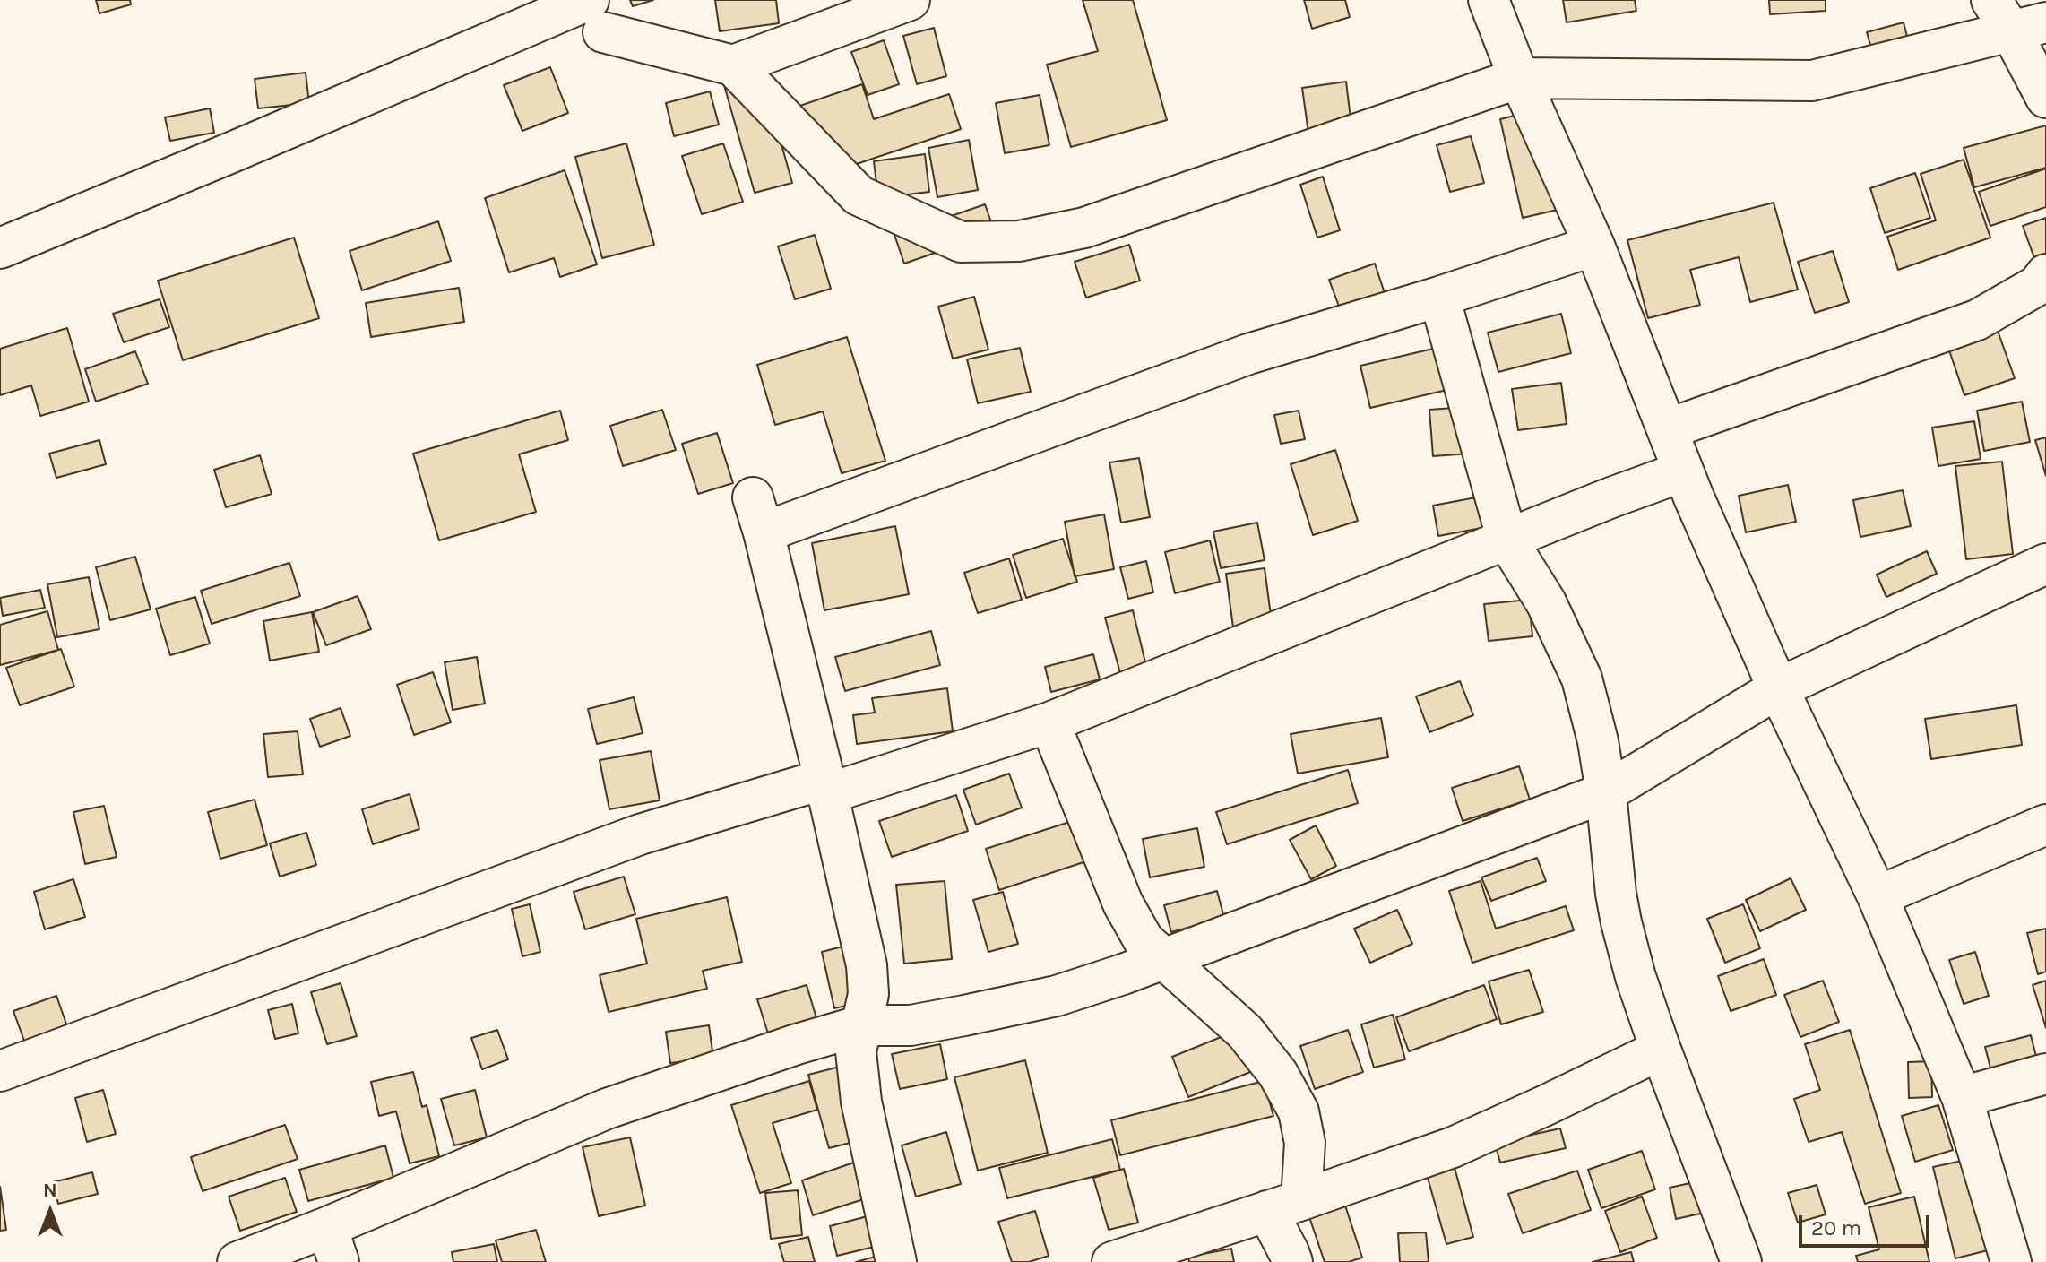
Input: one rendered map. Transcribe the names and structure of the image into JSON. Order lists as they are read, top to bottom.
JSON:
{
  "scale_bar": "20 m",
  "north": "top"
}
